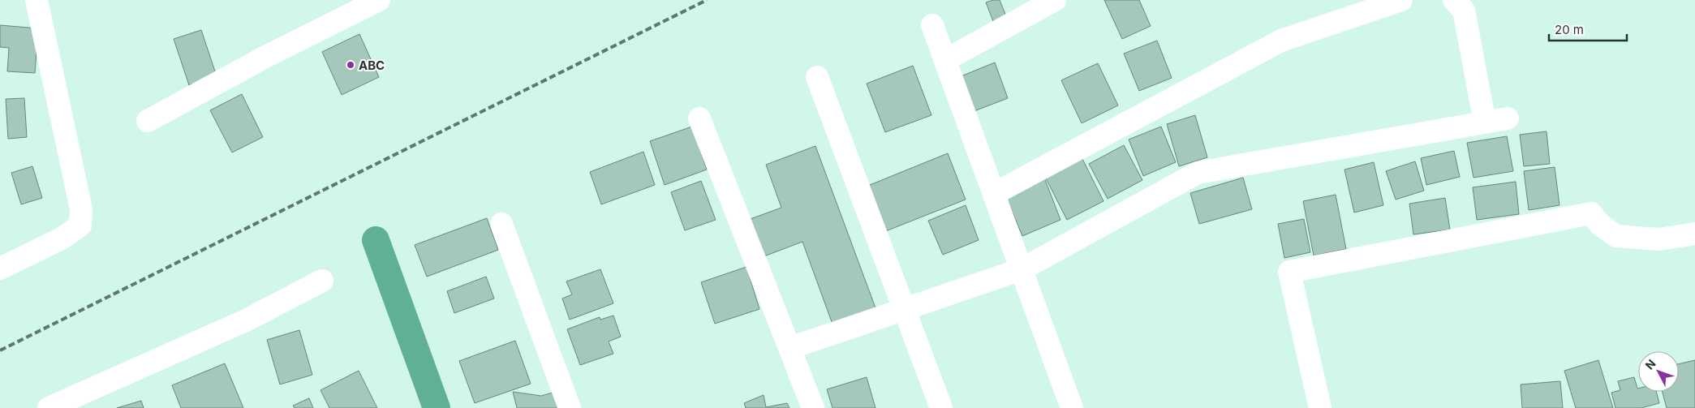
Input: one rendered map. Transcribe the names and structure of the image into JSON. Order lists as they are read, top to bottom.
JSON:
{
  "places": ["ABC"],
  "scale_bar": "20 m",
  "north": "top left"
}
